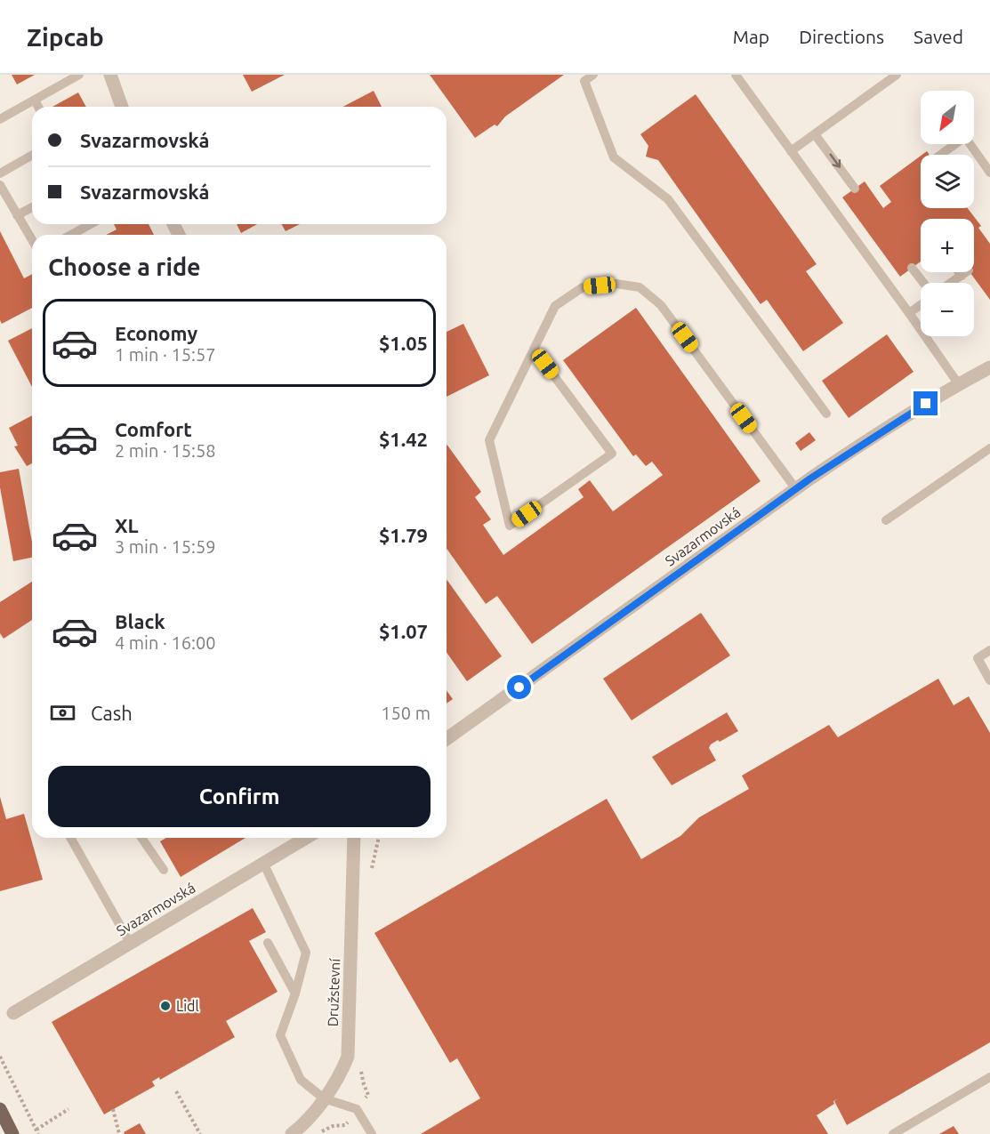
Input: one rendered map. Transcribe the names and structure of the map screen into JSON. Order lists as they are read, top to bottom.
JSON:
{
  "streets": {
    "street": ["Svazarmovská", "Družstevní"]
  },
  "places": ["Lidl"],
  "north": "bottom left",
  "page": {
    "header": "Zipcab",
    "nav": ["Map", "Directions", "Saved"],
    "map_buttons": ["+", "−"],
    "banner": ["Svazarmovská", "Svazarmovská"],
    "heading": "Choose a ride",
    "list": [
      {
        "name": "Economy",
        "note": "1 min · 15:57",
        "value": "$1.05"
      },
      {
        "name": "Comfort",
        "note": "2 min · 15:58",
        "value": "$1.42"
      },
      {
        "name": "XL",
        "note": "3 min · 15:59",
        "value": "$1.79"
      },
      {
        "name": "Black",
        "note": "4 min · 16:00",
        "value": "$1.07"
      }
    ],
    "pay": ["Cash", "150 m"],
    "buttons": "Confirm"
  }
}
